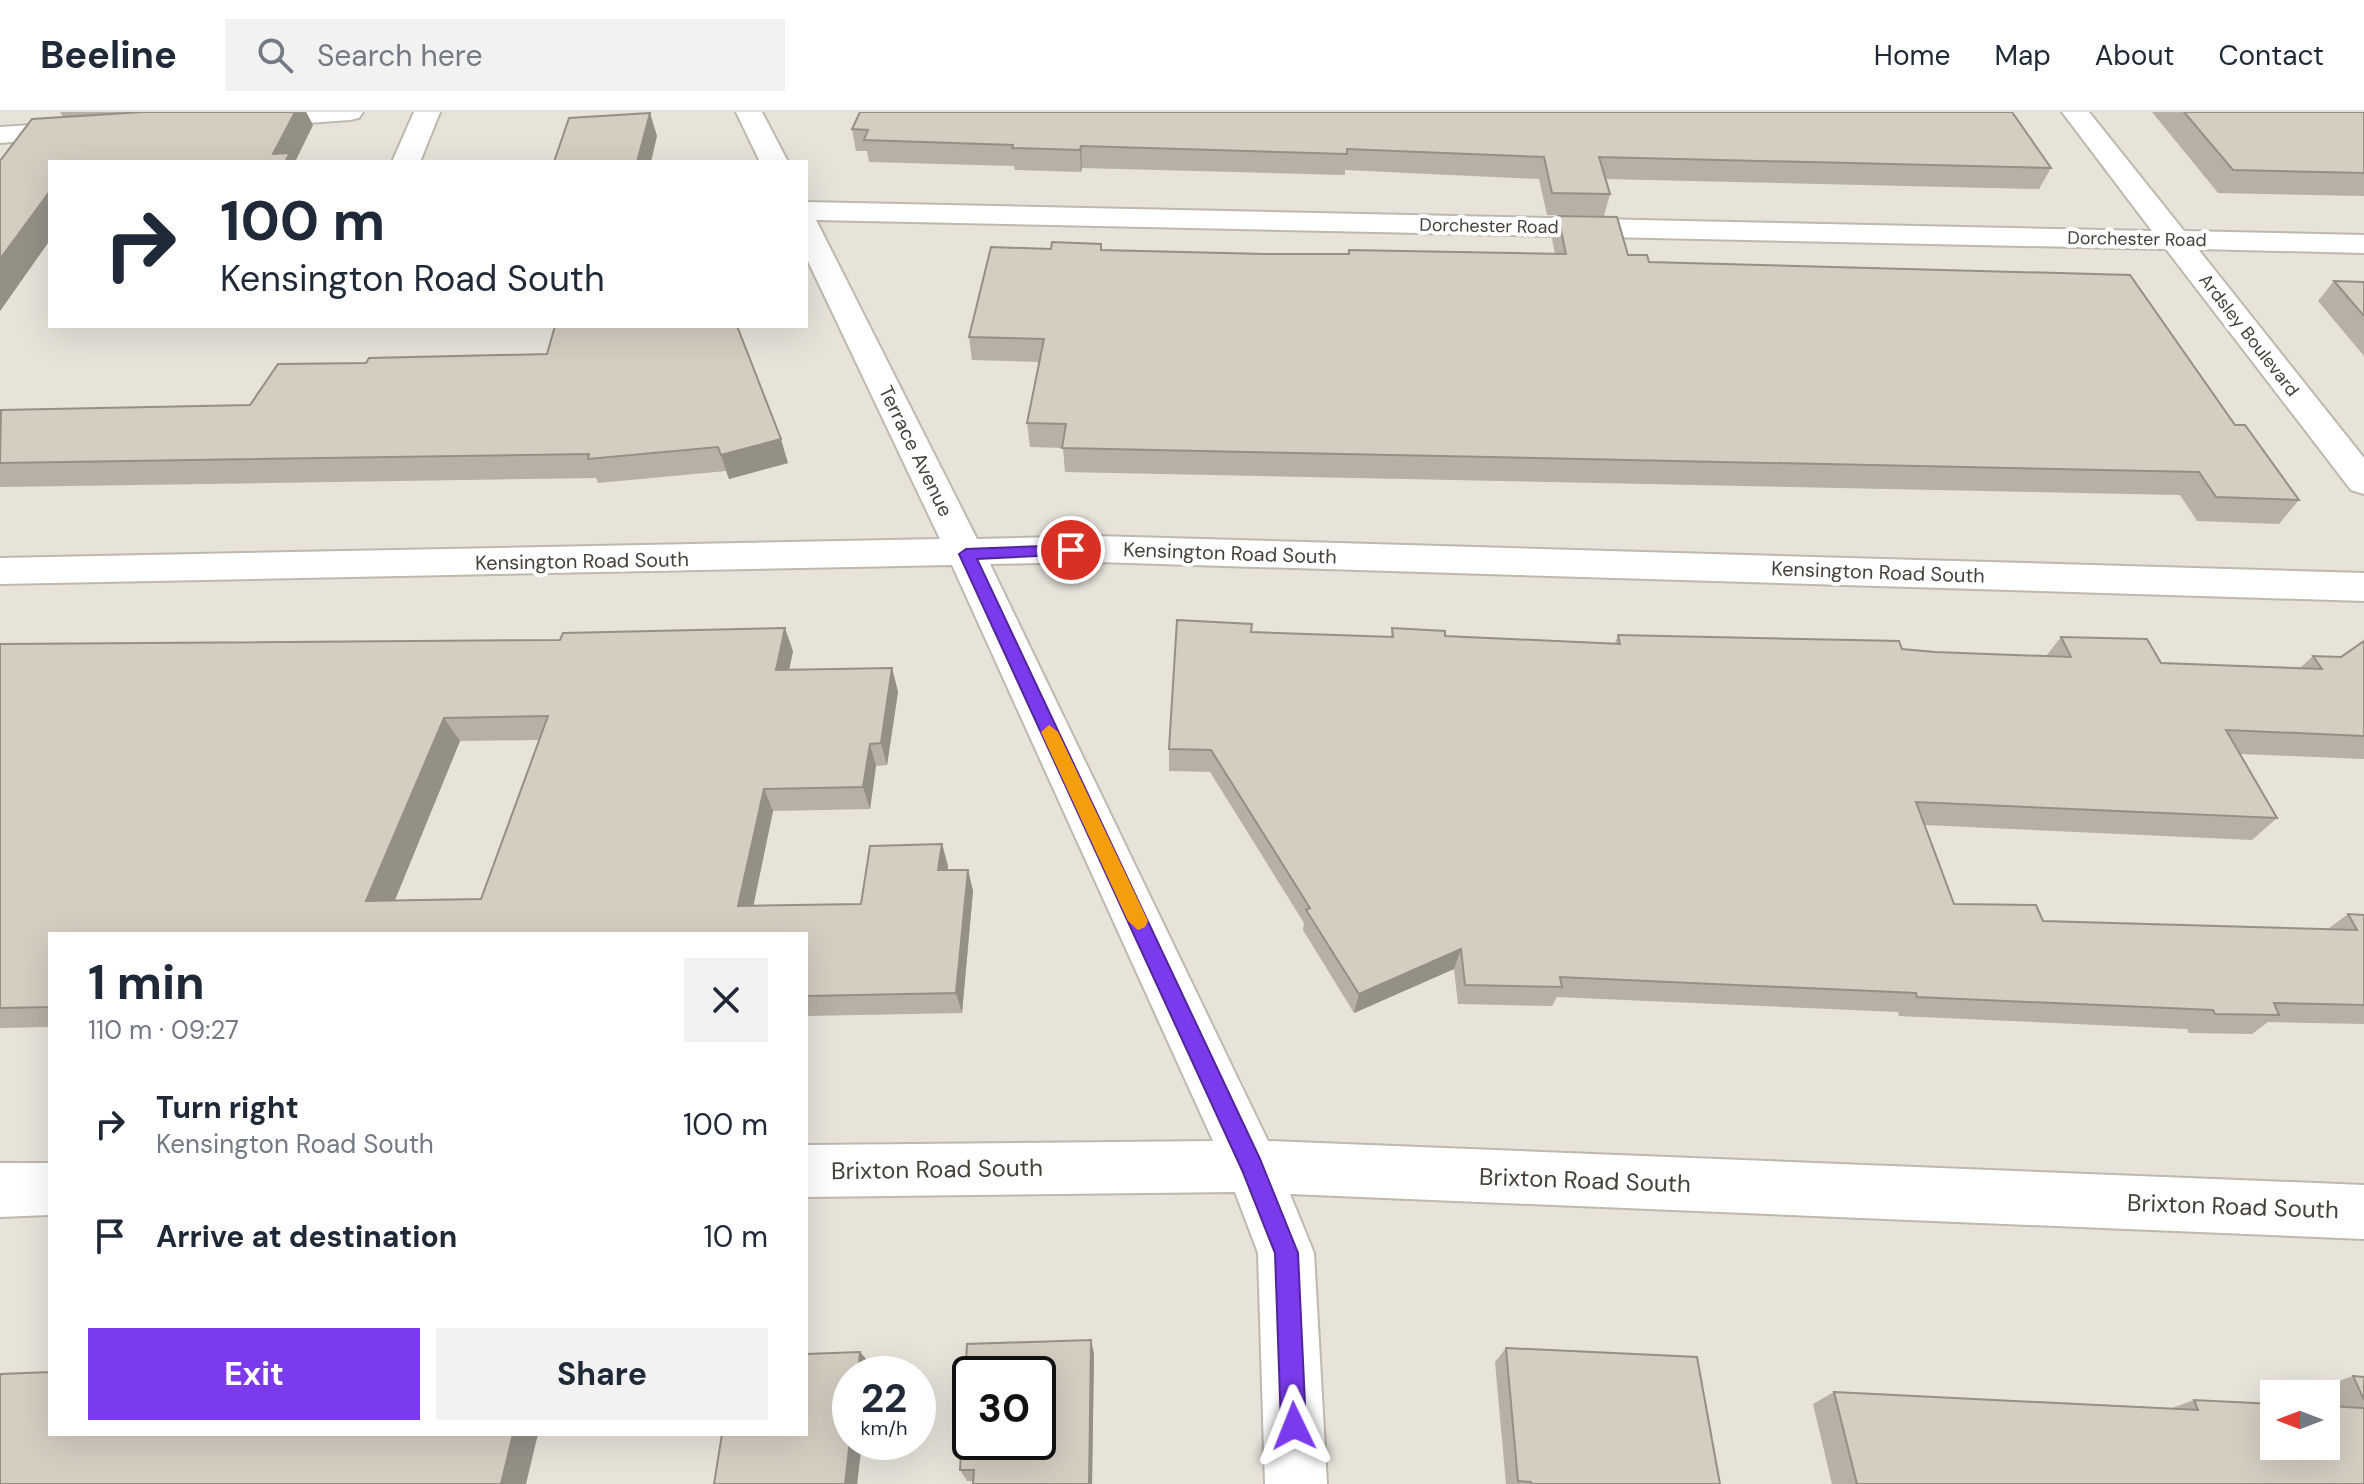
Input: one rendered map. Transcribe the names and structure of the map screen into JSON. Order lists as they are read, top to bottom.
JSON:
{
  "streets": {
    "street": [
      "Dorchester Road",
      "Ardsley Boulevard",
      "Terrace Avenue",
      "Kensington Road South",
      "Brixton Road South"
    ]
  },
  "crossings": [
    ["Dorchester Road", "Ardsley Boulevard"],
    ["Terrace Avenue", "Kensington Road South"],
    ["Terrace Avenue", "Brixton Road South"]
  ],
  "north": "left",
  "page": {
    "header": "Beeline",
    "search": "Search here",
    "nav": [
      "Home",
      "Map",
      "About",
      "Contact"
    ],
    "turn": ["100 m", "Kensington Road South"],
    "heading": ["1 min", "110 m · 09:27"],
    "list": [
      {
        "name": "Turn right",
        "note": "Kensington Road South",
        "value": "100 m"
      },
      {
        "name": "Arrive at destination",
        "value": "10 m"
      }
    ],
    "buttons": ["Exit", "Share"],
    "speed": "22 km/h",
    "limit": "30"
  }
}
